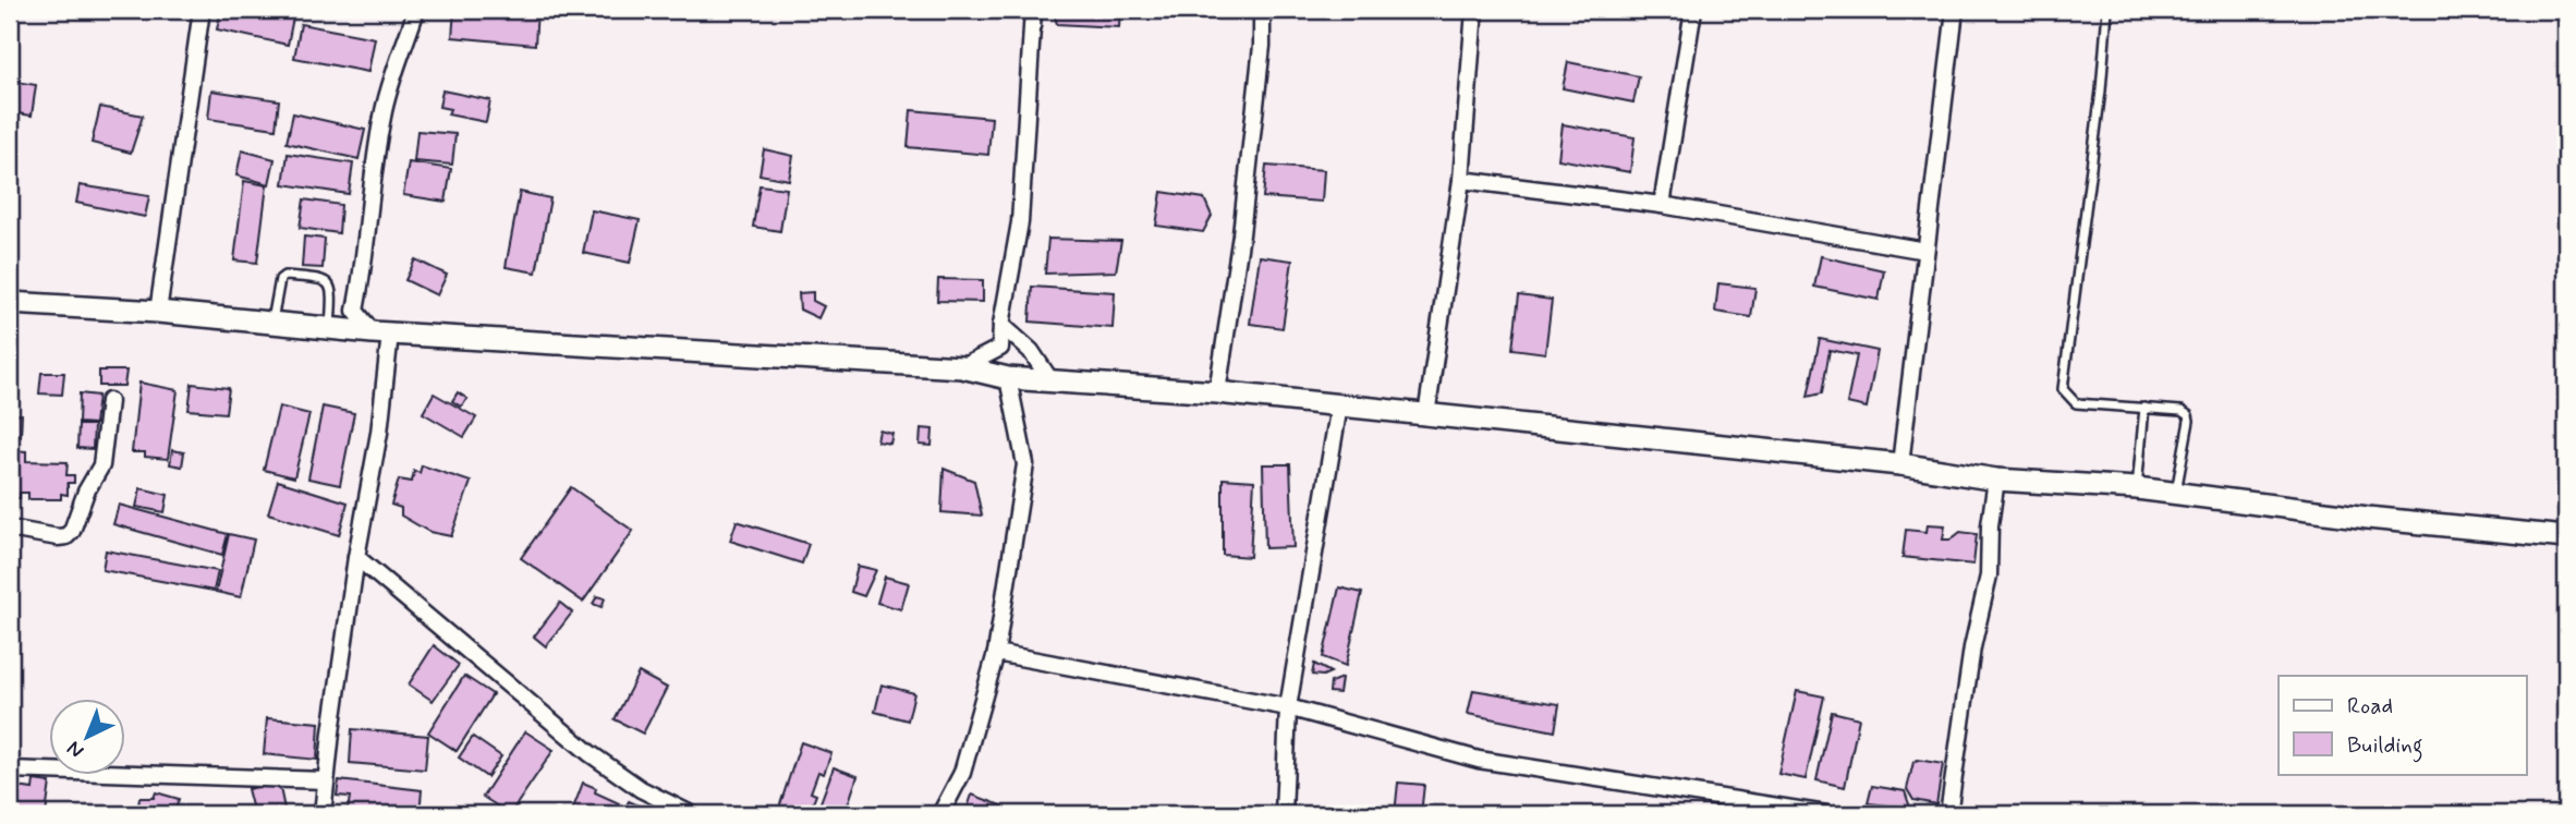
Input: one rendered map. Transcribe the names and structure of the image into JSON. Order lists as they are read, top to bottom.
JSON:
{
  "legend": ["Road", "Building"],
  "north": "bottom left"
}
